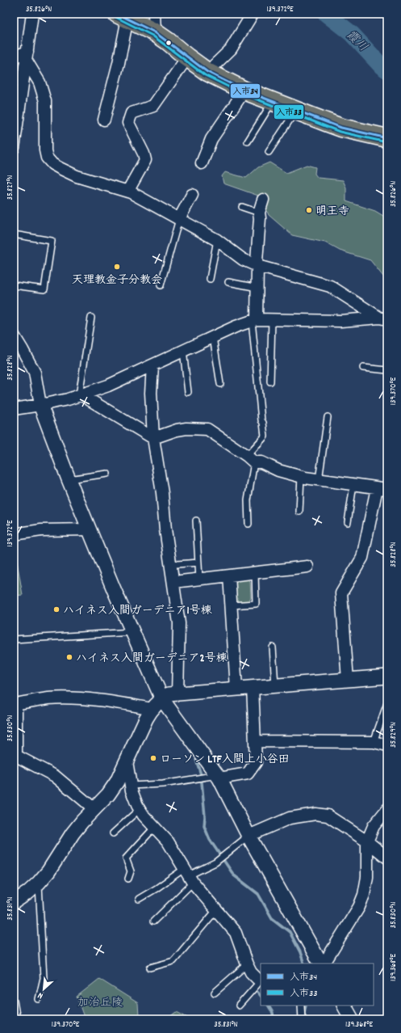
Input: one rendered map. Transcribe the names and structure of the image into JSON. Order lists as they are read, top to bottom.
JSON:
{
  "water": ["霞川"],
  "parks": ["加治丘陵"],
  "places": [
    "明王寺",
    "天理教金子分教会",
    "ハイネス入間ガーデニア1号棟",
    "ハイネス入間ガーデニア2号棟",
    "ローソン LTF入間上小谷田"
  ],
  "lines": ["transit line 入市34", "transit line 入市33"],
  "legend": ["入市34", "入市33"],
  "north": "bottom left",
  "coordinates": [
    "35.826°N",
    "139.372°E",
    "35.827°N",
    "35.828°N",
    "139.370°E",
    "35.830°N",
    "35.829°N",
    "35.831°N",
    "139.368°E"
  ]
}
